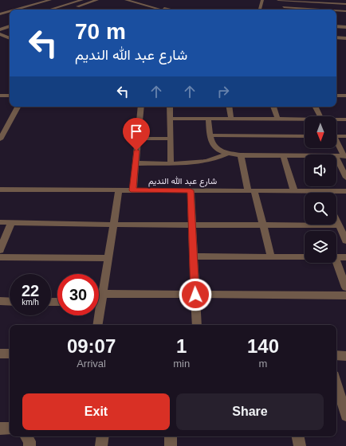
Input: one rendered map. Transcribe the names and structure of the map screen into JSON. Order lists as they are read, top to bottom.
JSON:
{
  "streets": {
    "street": ["شارع عبد الله النديم"]
  },
  "north": "bottom",
  "page": {
    "turn": ["70 m", "شارع عبد الله النديم"],
    "speed": "22 km/h",
    "limit": "30",
    "eta": [
      "09:07",
      "Arrival",
      "1",
      "min",
      "140",
      "m"
    ],
    "buttons": ["Exit", "Share"]
  }
}
